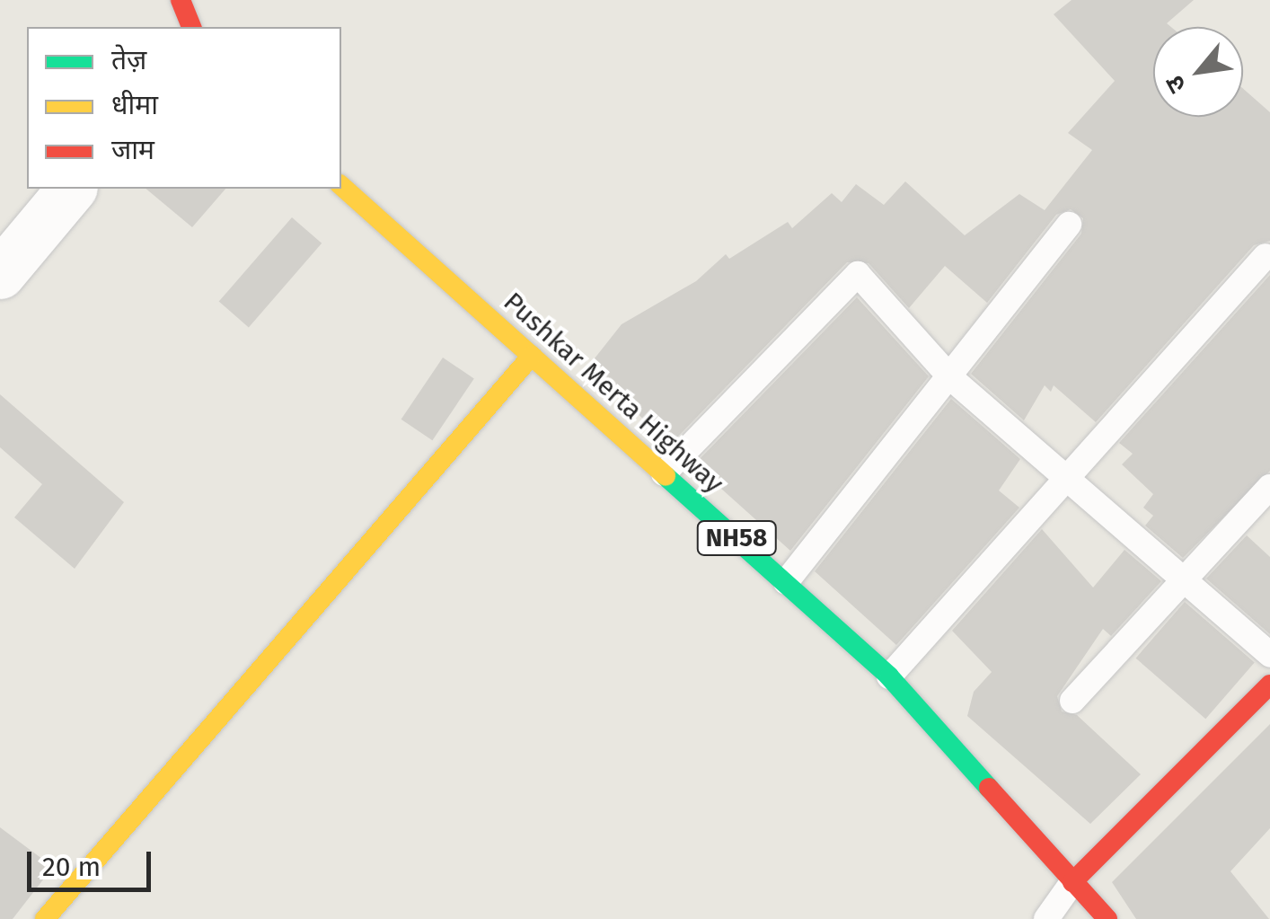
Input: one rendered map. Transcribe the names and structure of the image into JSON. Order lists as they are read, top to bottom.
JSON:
{
  "streets": {
    "main road": ["Pushkar Merta Highway", "NH58"]
  },
  "legend": ["तेज़", "धीमा", "जाम"],
  "scale_bar": "20 m",
  "north": "bottom left"
}
